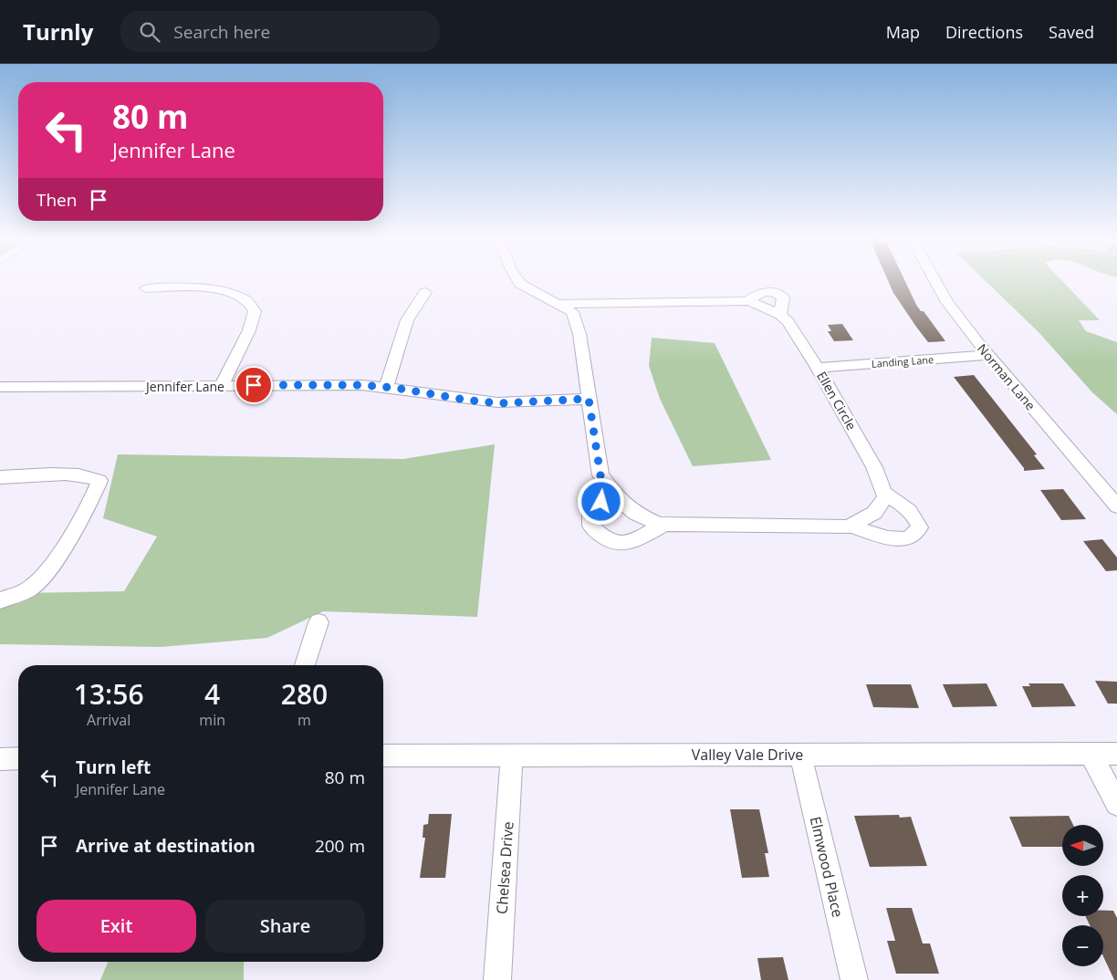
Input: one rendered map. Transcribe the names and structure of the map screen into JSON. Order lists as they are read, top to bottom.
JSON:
{
  "streets": {
    "street": [
      "Landing Lane",
      "Norman Lane",
      "Jennifer Lane",
      "Ellen Circle",
      "Valley Vale Drive",
      "Elmwood Place",
      "Chelsea Drive"
    ]
  },
  "crossings": [
    ["Landing Lane", "Norman Lane"],
    ["Landing Lane", "Ellen Circle"],
    ["Jennifer Lane", "Ellen Circle"],
    ["Valley Vale Drive", "Elmwood Place"],
    ["Valley Vale Drive", "Chelsea Drive"]
  ],
  "north": "left",
  "page": {
    "header": "Turnly",
    "search": "Search here",
    "nav": ["Map", "Directions", "Saved"],
    "turn": ["80 m", "Jennifer Lane"],
    "then": "Then",
    "eta": [
      "13:56",
      "Arrival",
      "4",
      "min",
      "280",
      "m"
    ],
    "list": [
      {
        "name": "Turn left",
        "note": "Jennifer Lane",
        "value": "80 m"
      },
      {
        "name": "Arrive at destination",
        "value": "200 m"
      }
    ],
    "map_buttons": ["+", "−"],
    "buttons": ["Exit", "Share"]
  }
}
